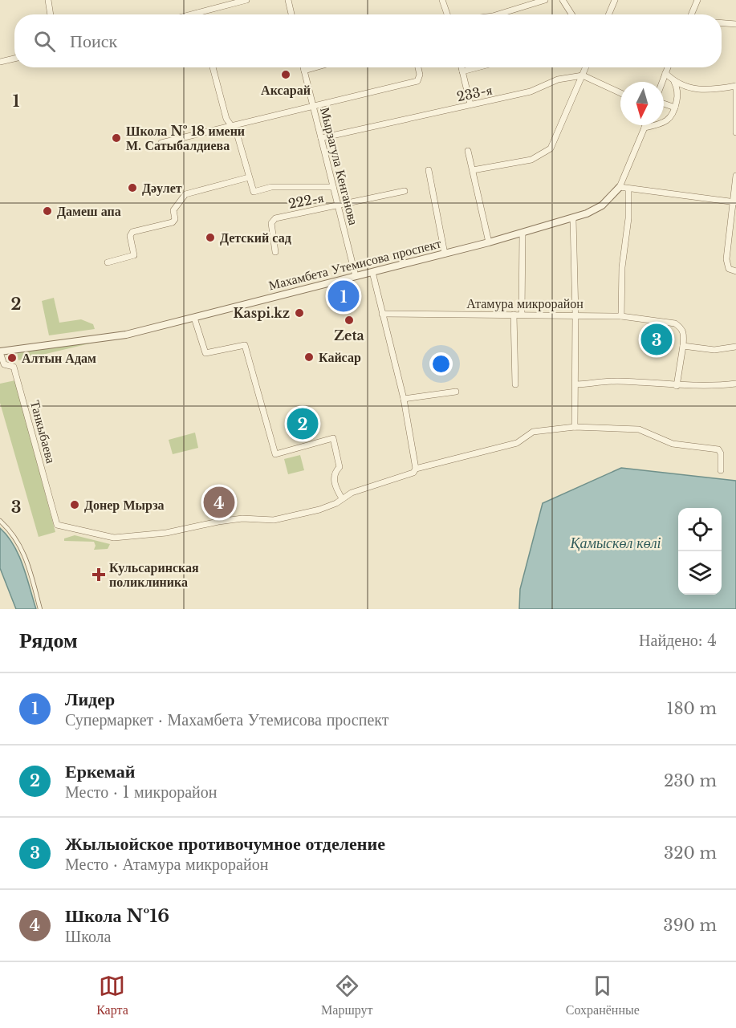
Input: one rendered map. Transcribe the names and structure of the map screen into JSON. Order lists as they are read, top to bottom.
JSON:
{
  "streets": {
    "street": [
      "233-я",
      "Мырзагула Кенганова",
      "222-я",
      "Махамбета Утемисова проспект",
      "Атамура микрорайон",
      "Танкыбаева"
    ]
  },
  "crossings": [
    ["233-я", "Мырзагула Кенганова"],
    ["Мырзагула Кенганова", "222-я"],
    ["Мырзагула Кенганова", "Махамбета Утемисова проспект"],
    ["Махамбета Утемисова проспект", "Танкыбаева"]
  ],
  "water": ["Қамыскөл көлі"],
  "places": {
    "other": [
      "Аксарай",
      "Школа № 18 имени М. Сатыбалдиева",
      "Дәулет",
      "Дамеш апа",
      "Детский сад",
      "Kaspi.kz",
      "Zeta",
      "Кайсар",
      "Алтын Адам",
      "Донер Мырза"
    ],
    "health": ["Кульсаринская поликлиника"]
  },
  "north": "bottom",
  "page": {
    "search": "Поиск",
    "pins": [
      "1",
      "3",
      "2",
      "4"
    ],
    "heading": ["Рядом", "Найдено: 4"],
    "list": [
      {
        "mark": "1",
        "name": "Лидер",
        "note": "Супермаркет · Махамбета Утемисова проспект",
        "value": "180 m"
      },
      {
        "mark": "2",
        "name": "Еркемай",
        "note": "Место · 1 микрорайон",
        "value": "230 m"
      },
      {
        "mark": "3",
        "name": "Жылыойское противочумное отделение",
        "note": "Место · Атамура микрорайон",
        "value": "320 m"
      },
      {
        "mark": "4",
        "name": "Школа №16",
        "note": "Школа",
        "value": "390 m"
      }
    ],
    "nav": ["Карта", "Маршрут", "Сохранённые"]
  },
  "grid": {
    "rows": ["1", "2", "3"]
  }
}
